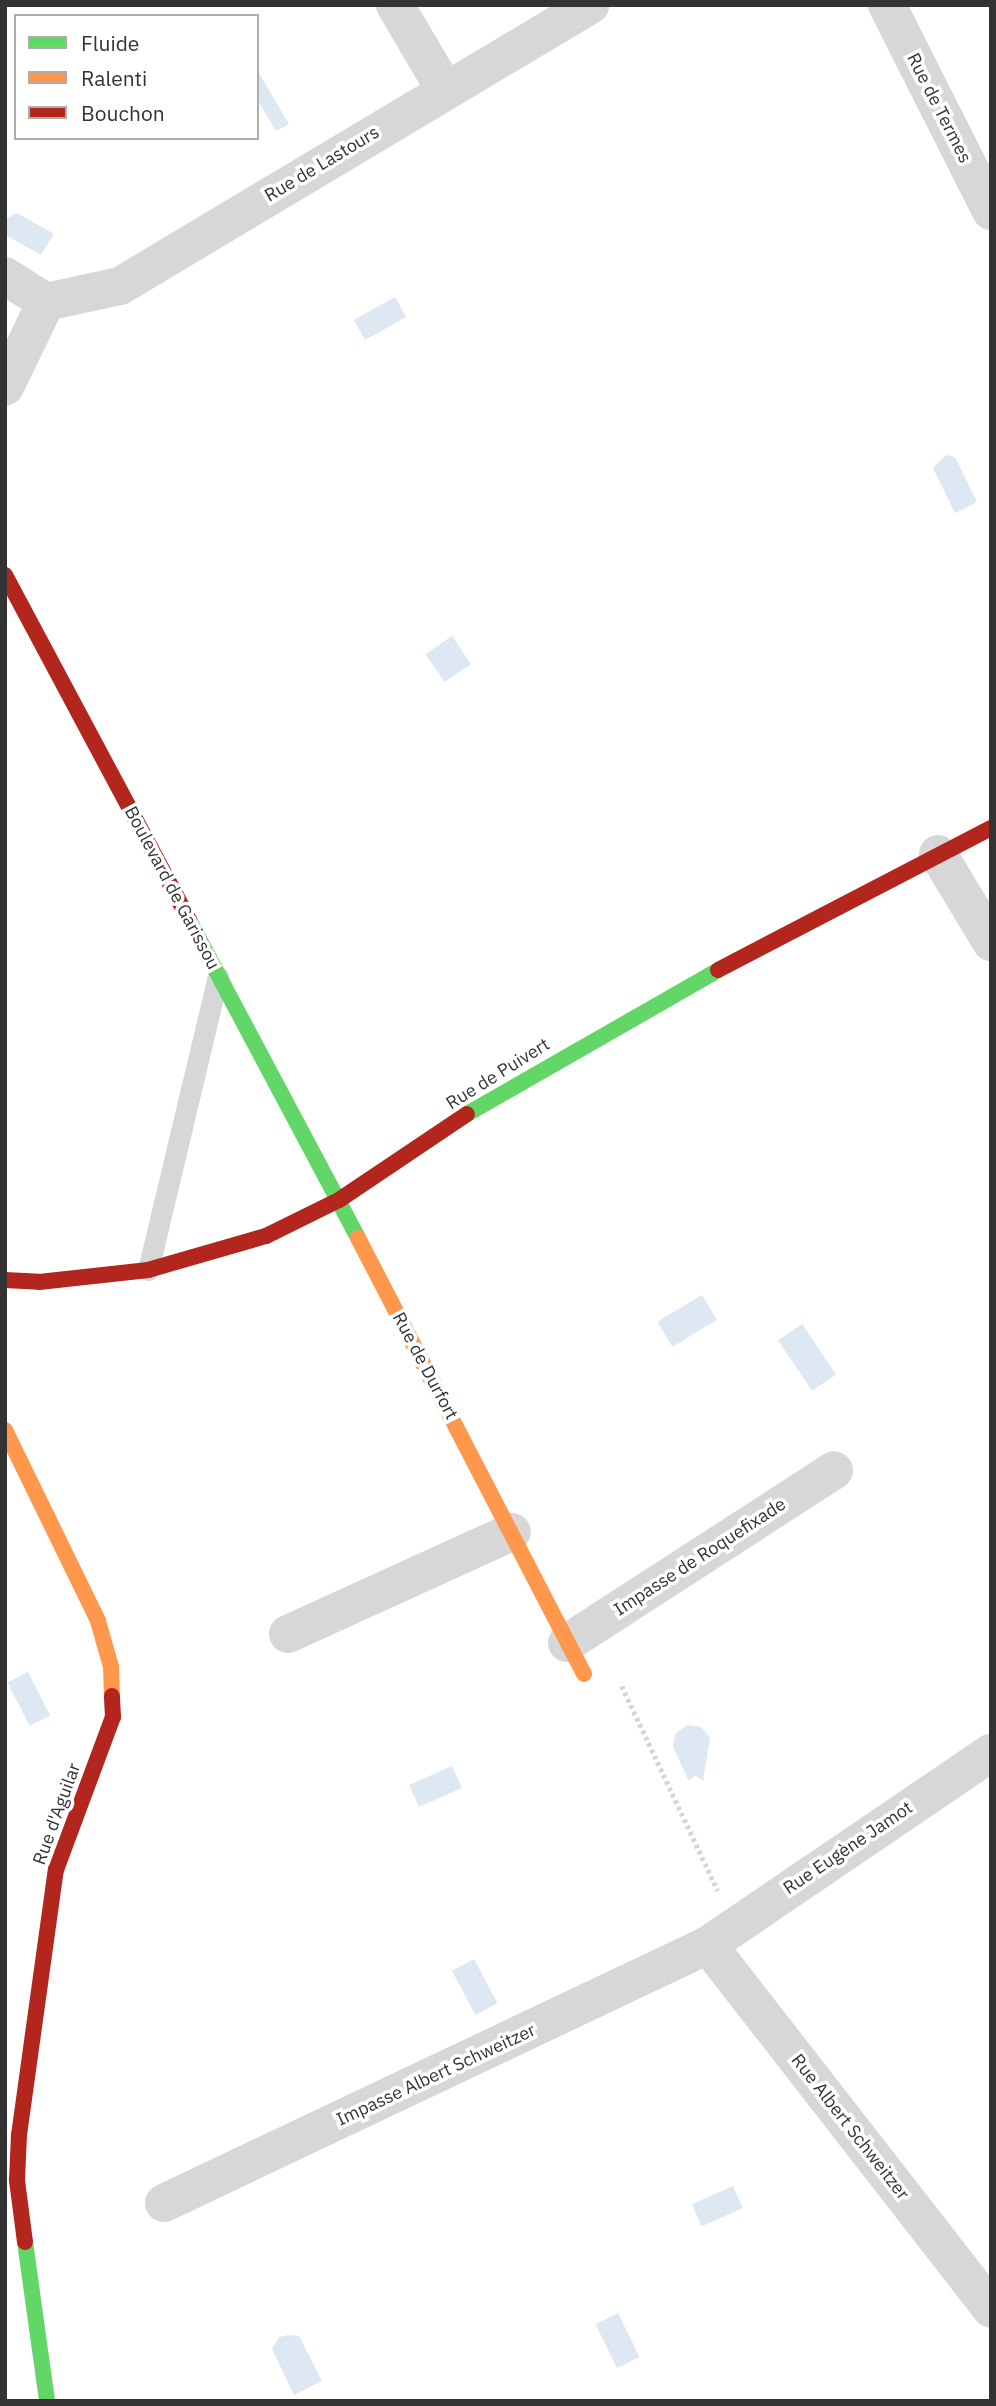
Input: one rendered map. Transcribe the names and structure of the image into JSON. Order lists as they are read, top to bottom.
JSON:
{
  "streets": {
    "street": [
      "Rue de Termes",
      "Rue de Lastours",
      "Boulevard de Garissou",
      "Rue de Puivert",
      "Rue de Durfort",
      "Impasse de Roquefixade",
      "Rue d'Aguilar",
      "Rue Eugène Jamot",
      "Impasse Albert Schweitzer",
      "Rue Albert Schweitzer"
    ]
  },
  "crossings": [
    ["Boulevard de Garissou", "Rue de Puivert"],
    ["Boulevard de Garissou", "Rue de Durfort"],
    ["Rue de Puivert", "Rue de Durfort"],
    ["Rue de Durfort", "Impasse de Roquefixade"],
    ["Rue Eugène Jamot", "Impasse Albert Schweitzer"],
    ["Rue Eugène Jamot", "Rue Albert Schweitzer"],
    ["Impasse Albert Schweitzer", "Rue Albert Schweitzer"]
  ],
  "legend": ["Fluide", "Ralenti", "Bouchon"]
}
